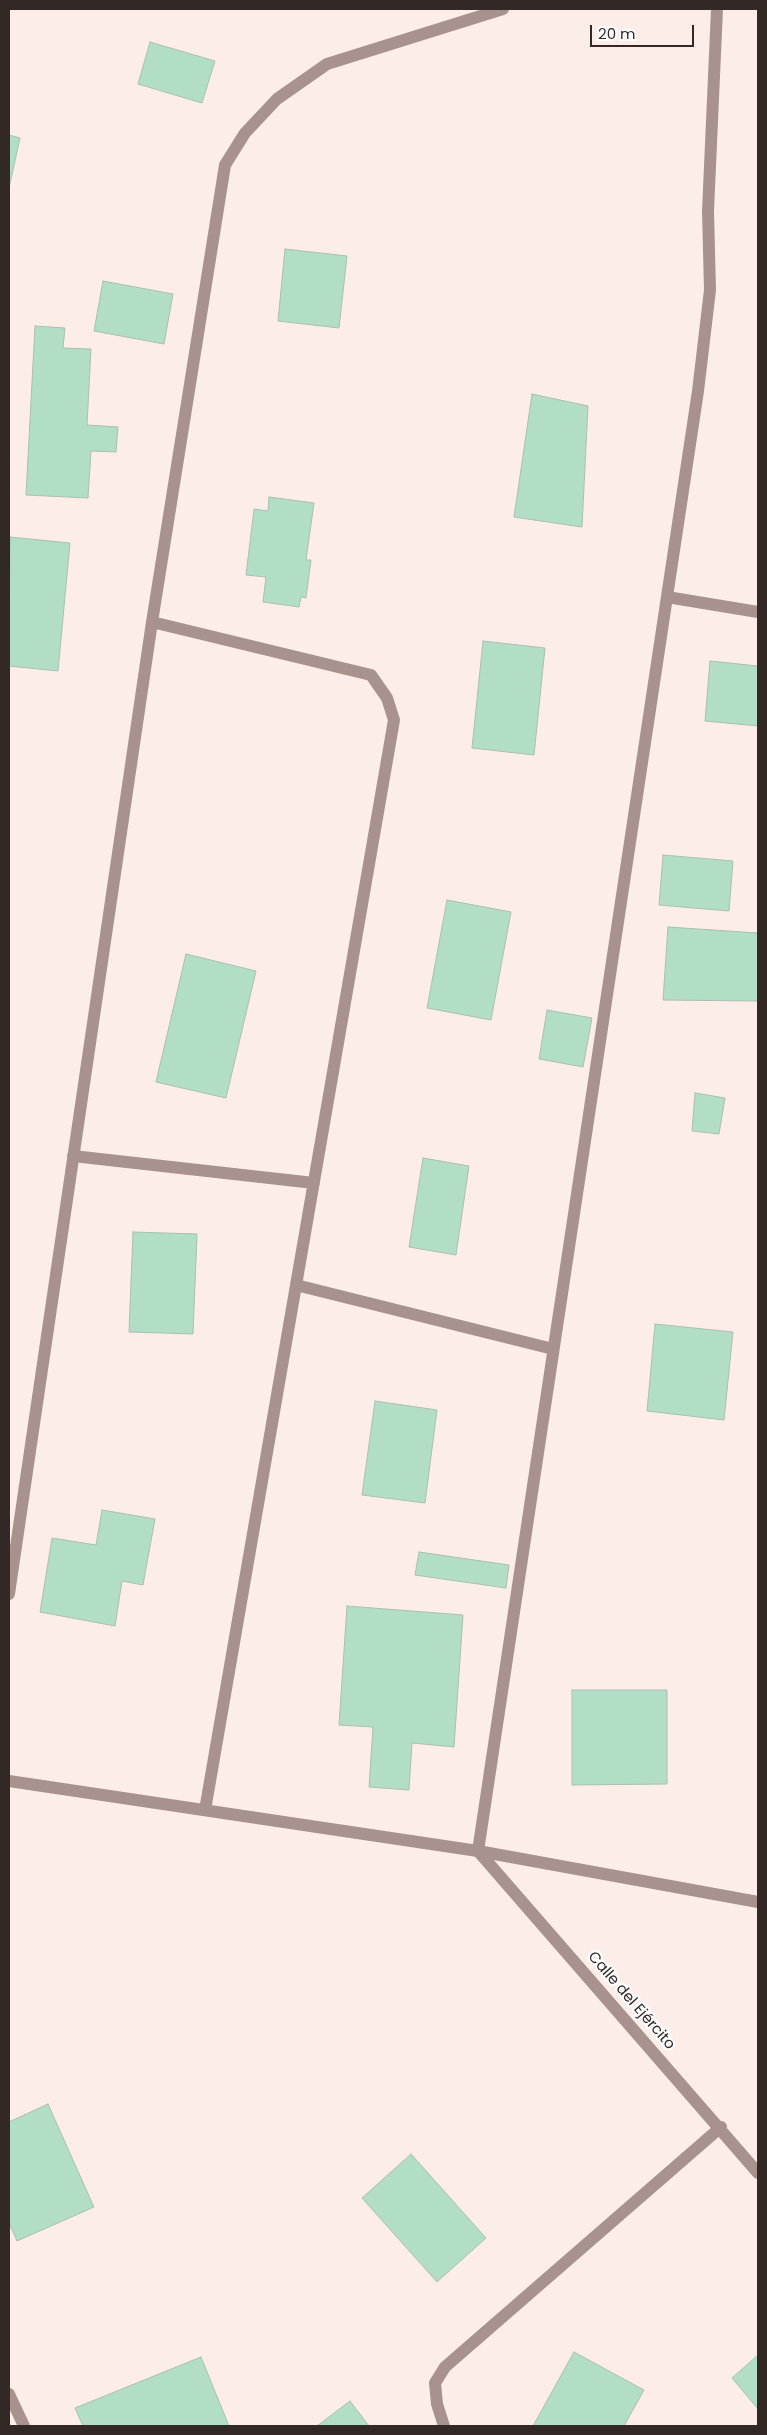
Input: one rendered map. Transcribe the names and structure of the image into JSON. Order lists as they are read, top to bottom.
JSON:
{
  "streets": {
    "street": ["Calle del Ejército"]
  },
  "scale_bar": "20 m"
}
